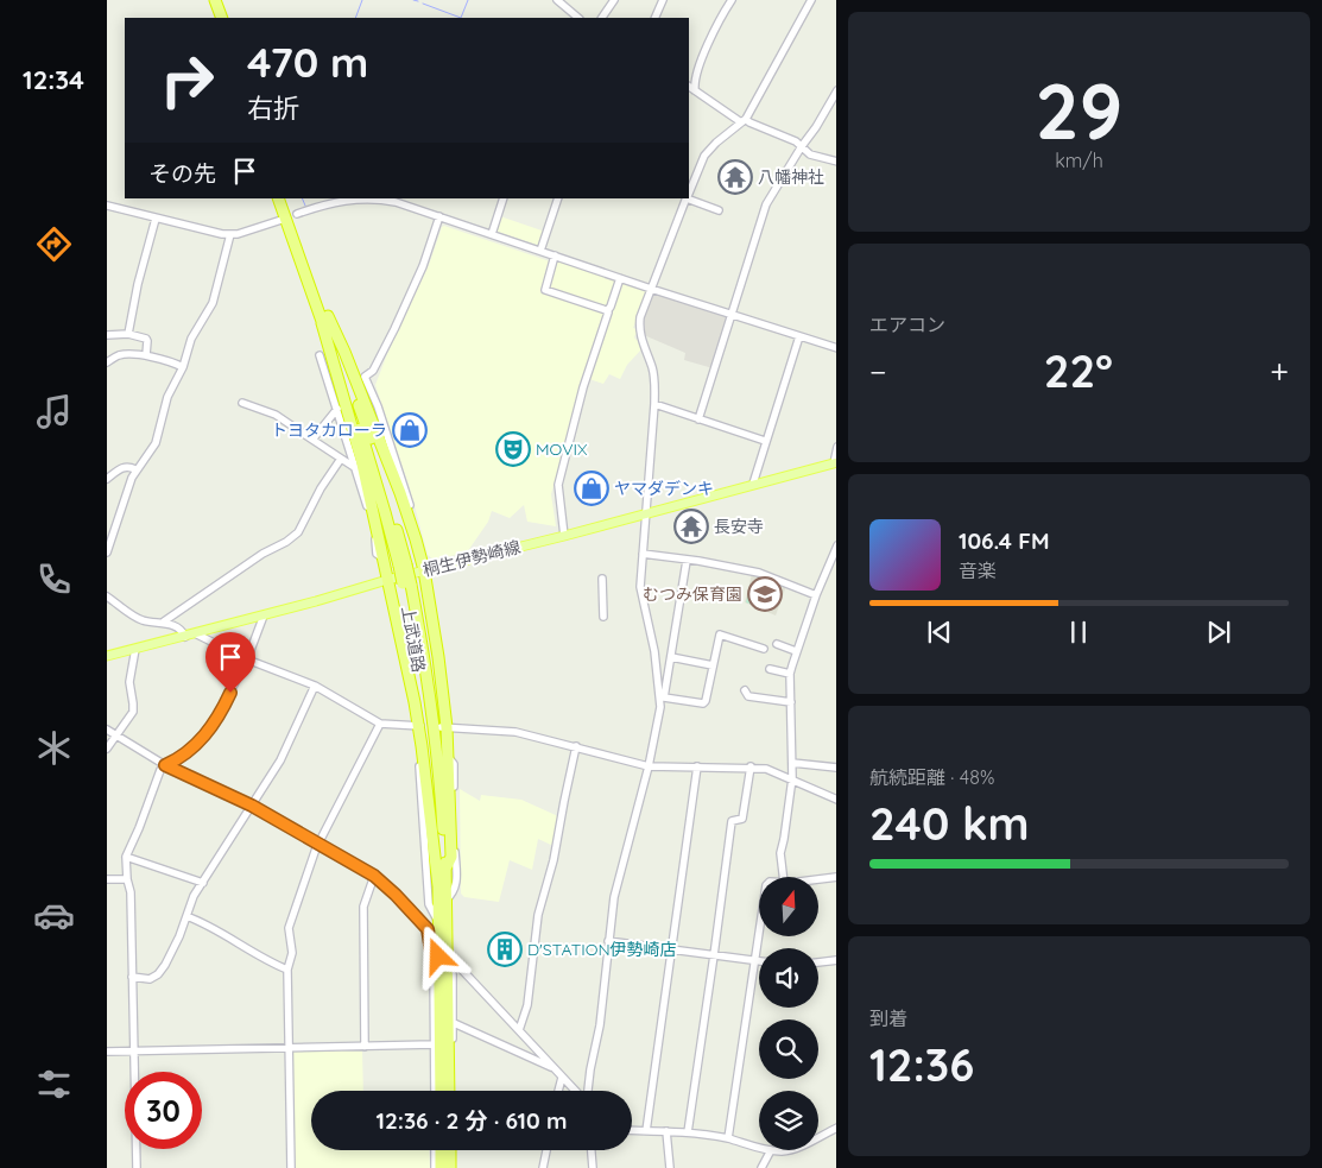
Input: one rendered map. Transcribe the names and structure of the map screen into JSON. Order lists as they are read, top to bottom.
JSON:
{
  "streets": {
    "highway": ["上武道路"],
    "main road": ["桐生伊勢崎線"]
  },
  "places": {
    "temple": ["八幡神社", "長安寺"],
    "shop": ["トヨタカローラ", "ヤマダデンキ"],
    "theatre": ["MOVIX"],
    "school or university": ["むつみ保育園"],
    "building": ["D'STATION伊勢崎店"]
  },
  "north": "top",
  "page": {
    "tabs": "12:34",
    "tile": [
      ["29", "km/h"],
      "エアコン",
      ["航続距離 · 48%", "240 km"],
      ["到着", "12:36"]
    ],
    "turn": ["470 m", "右折"],
    "then": "その先",
    "heat": ["−", "22°", "+"],
    "song": ["106.4 FM", "音楽"],
    "limit": "30",
    "trip": "12:36 · 2 分 · 610 m"
  }
}
